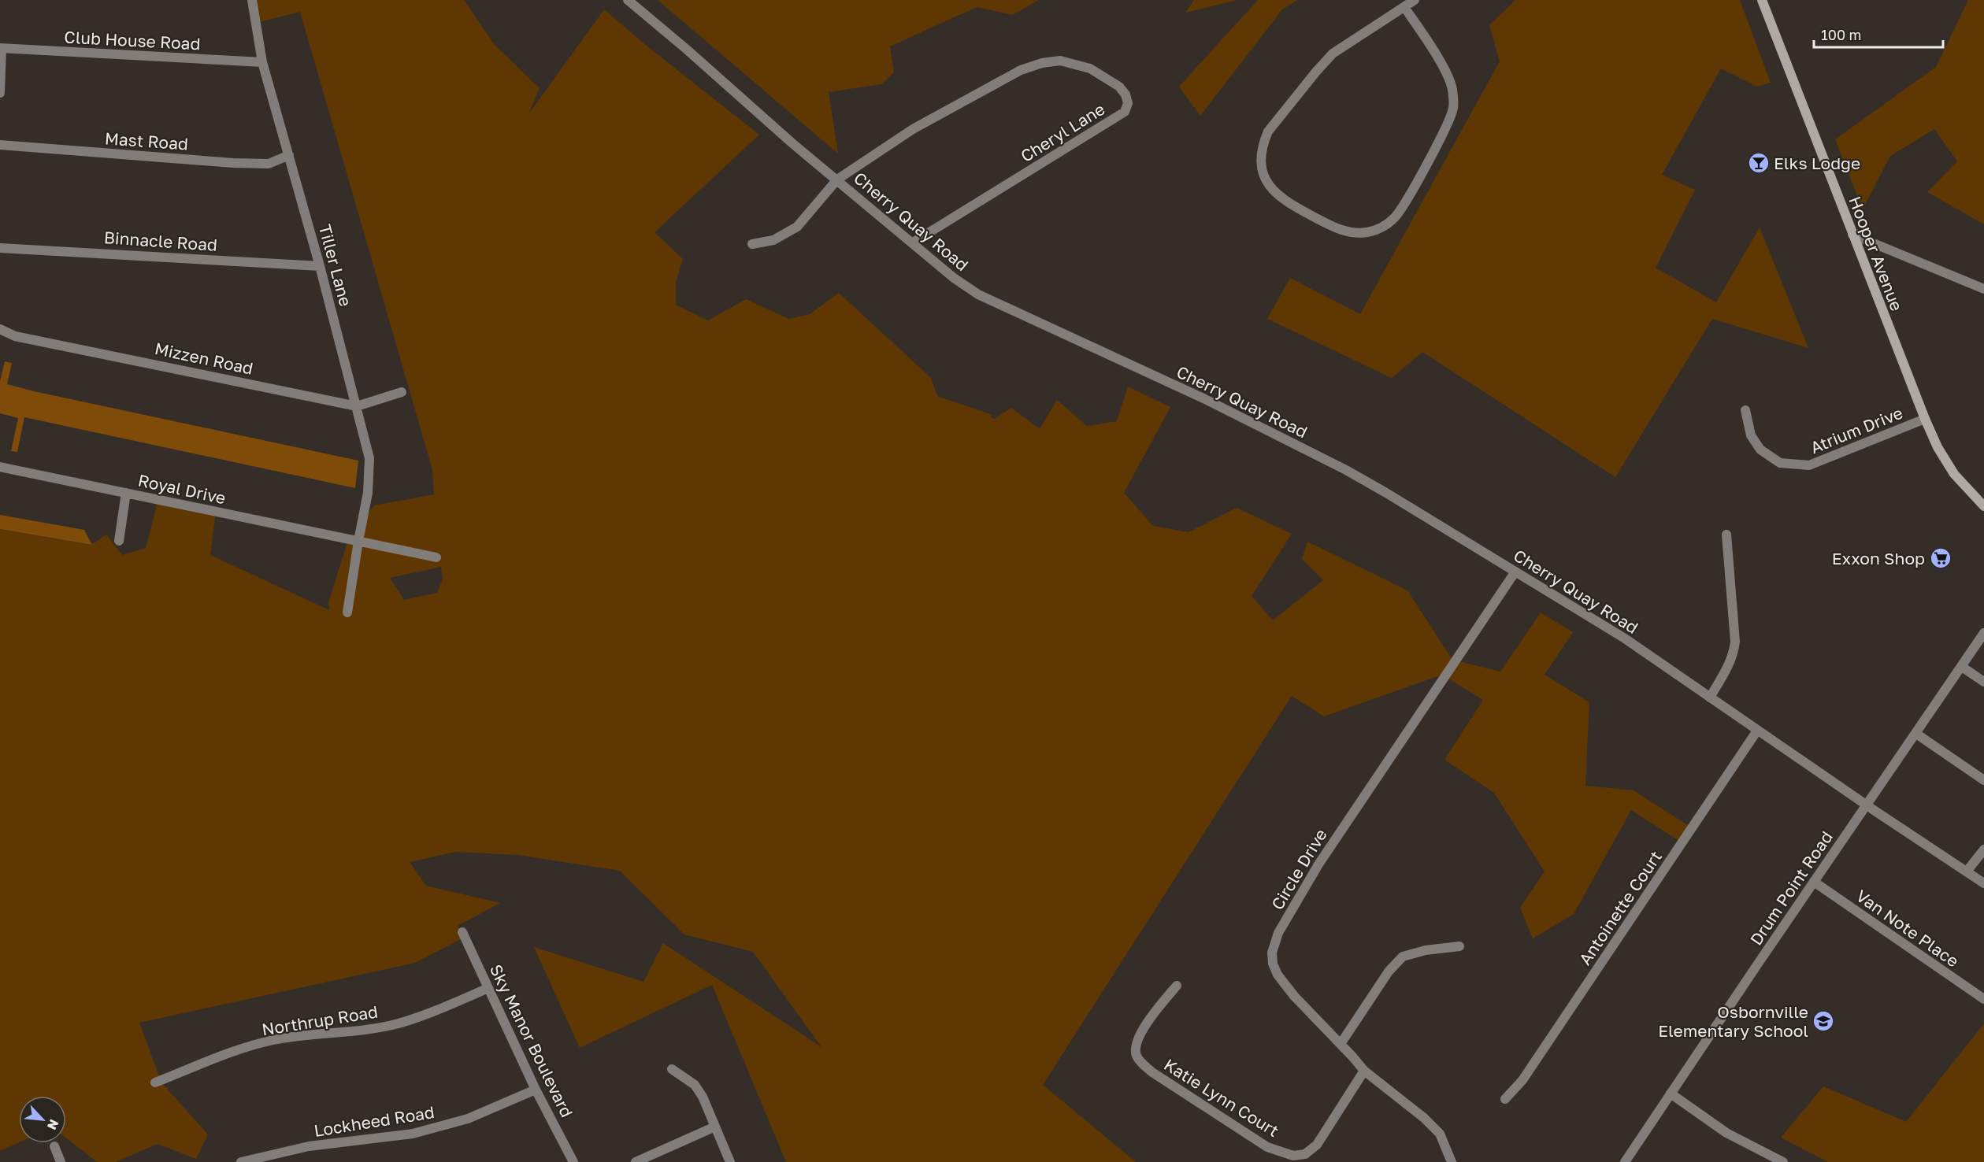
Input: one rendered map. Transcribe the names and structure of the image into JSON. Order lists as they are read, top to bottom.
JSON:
{
  "streets": {
    "main road": ["Hooper Avenue"],
    "street": [
      "Club House Road",
      "Cheryl Lane",
      "Mast Road",
      "Cherry Quay Road",
      "Binnacle Road",
      "Tiller Lane",
      "Mizzen Road",
      "Atrium Drive",
      "Royal Drive",
      "Circle Drive",
      "Drum Point Road",
      "Antoinette Court",
      "Van Note Place",
      "Northrup Road",
      "Sky Manor Boulevard",
      "Katie Lynn Court",
      "Lockheed Road"
    ]
  },
  "crossings": [
    ["Club House Road", "Tiller Lane"],
    ["Cheryl Lane", "Cherry Quay Road"],
    ["Mast Road", "Tiller Lane"],
    ["Cherry Quay Road", "Circle Drive"],
    ["Cherry Quay Road", "Drum Point Road"],
    ["Cherry Quay Road", "Antoinette Court"],
    ["Binnacle Road", "Tiller Lane"],
    ["Hooper Avenue", "Atrium Drive"],
    ["Tiller Lane", "Mizzen Road"],
    ["Tiller Lane", "Royal Drive"],
    ["Circle Drive", "Katie Lynn Court"],
    ["Drum Point Road", "Van Note Place"],
    ["Northrup Road", "Sky Manor Boulevard"],
    ["Sky Manor Boulevard", "Lockheed Road"]
  ],
  "places": {
    "bar": ["Elks Lodge"],
    "supermarket": ["Exxon Shop"],
    "school or university": ["Osbornville Elementary School"]
  },
  "scale_bar": "100 m",
  "north": "bottom right"
}
